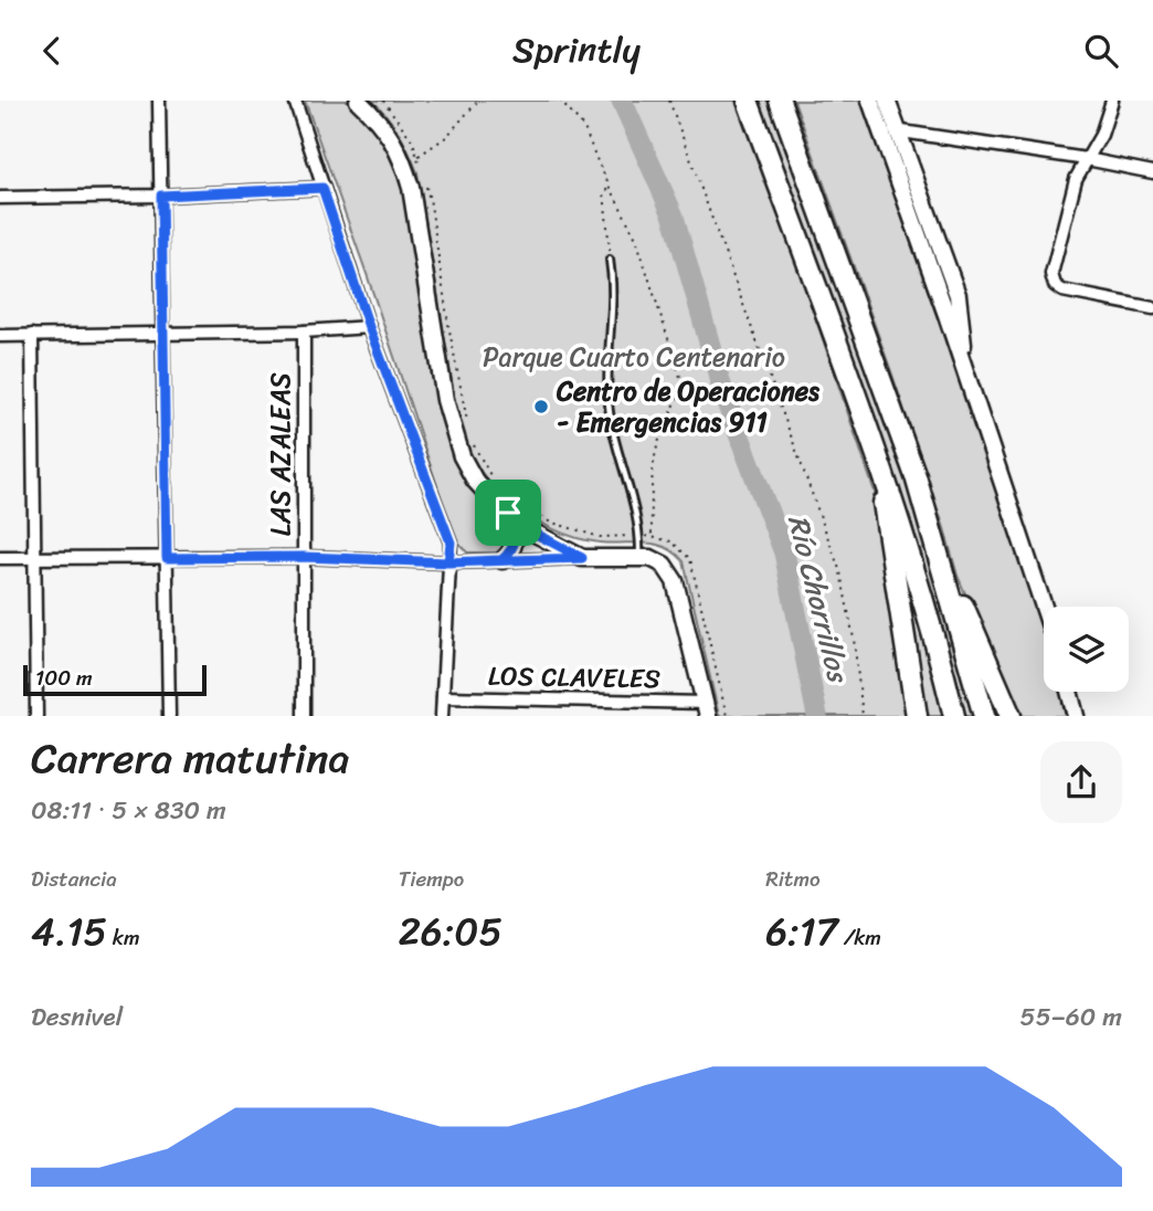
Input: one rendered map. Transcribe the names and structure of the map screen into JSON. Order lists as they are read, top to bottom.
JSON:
{
  "streets": {
    "street": ["LAS AZALEAS", "LOS CLAVELES"]
  },
  "water": ["Río Chorrillos"],
  "parks": ["Parque Cuarto Centenario"],
  "places": ["Centro de Operaciones - Emergencias 911"],
  "scale_bar": "100 m",
  "page": {
    "header": "Sprintly",
    "scale": "100 m",
    "heading": ["Carrera matutina", "08:11 · 5 × 830 m"],
    "stats": [
      ["Distancia", "4.15 km"],
      ["Tiempo", "26:05"],
      ["Ritmo", "6:17 /km"]
    ],
    "chart": ["Desnivel", "55–60 m"]
  }
}
